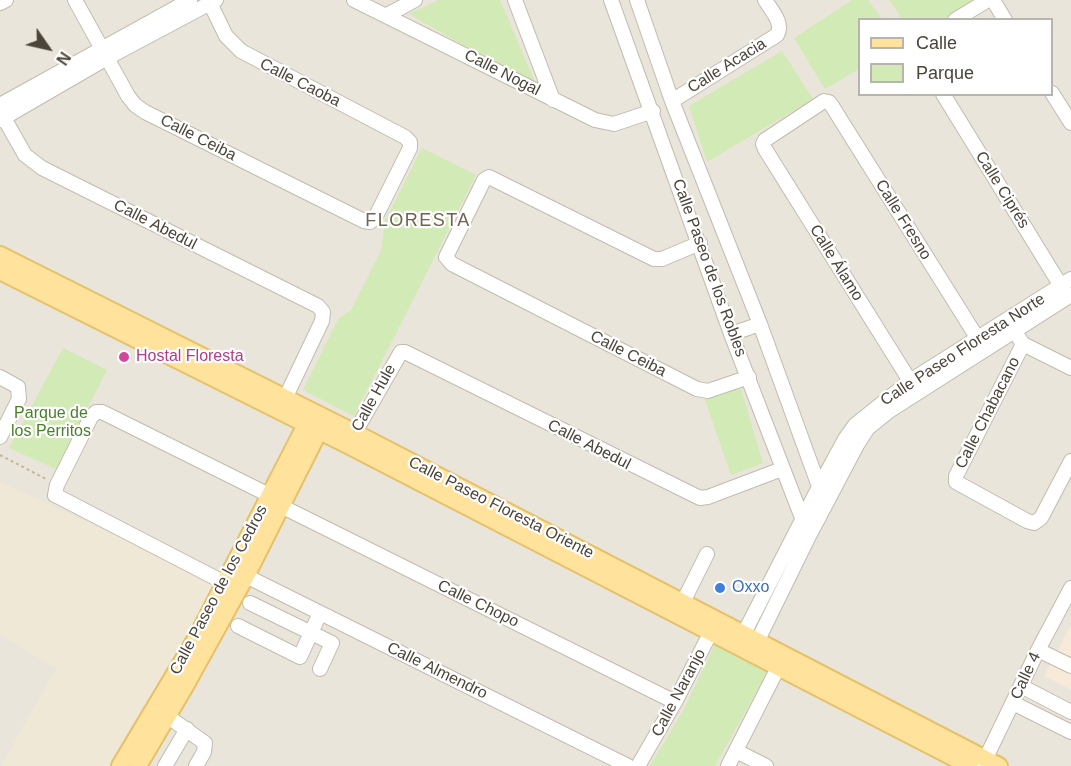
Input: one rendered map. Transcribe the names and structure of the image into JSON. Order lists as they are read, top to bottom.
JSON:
{
  "streets": {
    "main road": ["Calle Paseo Floresta Oriente", "Calle Paseo de los Cedros"],
    "street": [
      "Calle Acacia",
      "Calle Nogal",
      "Calle Caoba",
      "Calle Ceiba",
      "Calle Ciprés",
      "Calle Fresno",
      "Calle Abedul",
      "Calle Álamo",
      "Calle Paseo de los Robles",
      "Calle Paseo Floresta Norte",
      "Calle Hule",
      "Calle Chabacano",
      "Calle Chopo",
      "Calle Almendro",
      "Calle 4",
      "Calle Naranjo"
    ]
  },
  "crossings": [
    ["Calle Acacia", "Calle Paseo de los Robles"],
    ["Calle Nogal", "Calle Paseo de los Robles"],
    ["Calle Caoba", "Calle Ceiba"],
    ["Calle Ceiba", "Calle Paseo de los Robles"],
    ["Calle Ciprés", "Calle Paseo Floresta Norte"],
    ["Calle Fresno", "Calle Álamo"],
    ["Calle Fresno", "Calle Paseo Floresta Norte"],
    ["Calle Abedul", "Calle Paseo de los Robles"],
    ["Calle Abedul", "Calle Hule"],
    ["Calle Abedul", "Calle Paseo Floresta Oriente"],
    ["Calle Álamo", "Calle Paseo Floresta Norte"],
    ["Calle Paseo de los Robles", "Calle Paseo Floresta Norte"],
    ["Calle Paseo Floresta Norte", "Calle Paseo Floresta Oriente"],
    ["Calle Hule", "Calle Paseo Floresta Oriente"],
    ["Calle Paseo Floresta Oriente", "Calle Paseo de los Cedros"],
    ["Calle Paseo Floresta Oriente", "Calle 4"],
    ["Calle Paseo Floresta Oriente", "Calle Naranjo"],
    ["Calle Paseo de los Cedros", "Calle Chopo"],
    ["Calle Paseo de los Cedros", "Calle Almendro"],
    ["Calle Chopo", "Calle Naranjo"]
  ],
  "districts": ["FLORESTA"],
  "parks": ["Parque de los Perritos"],
  "places": ["Hostal Floresta", "Oxxo"],
  "legend": ["Calle", "Parque"],
  "north": "bottom right"
}
